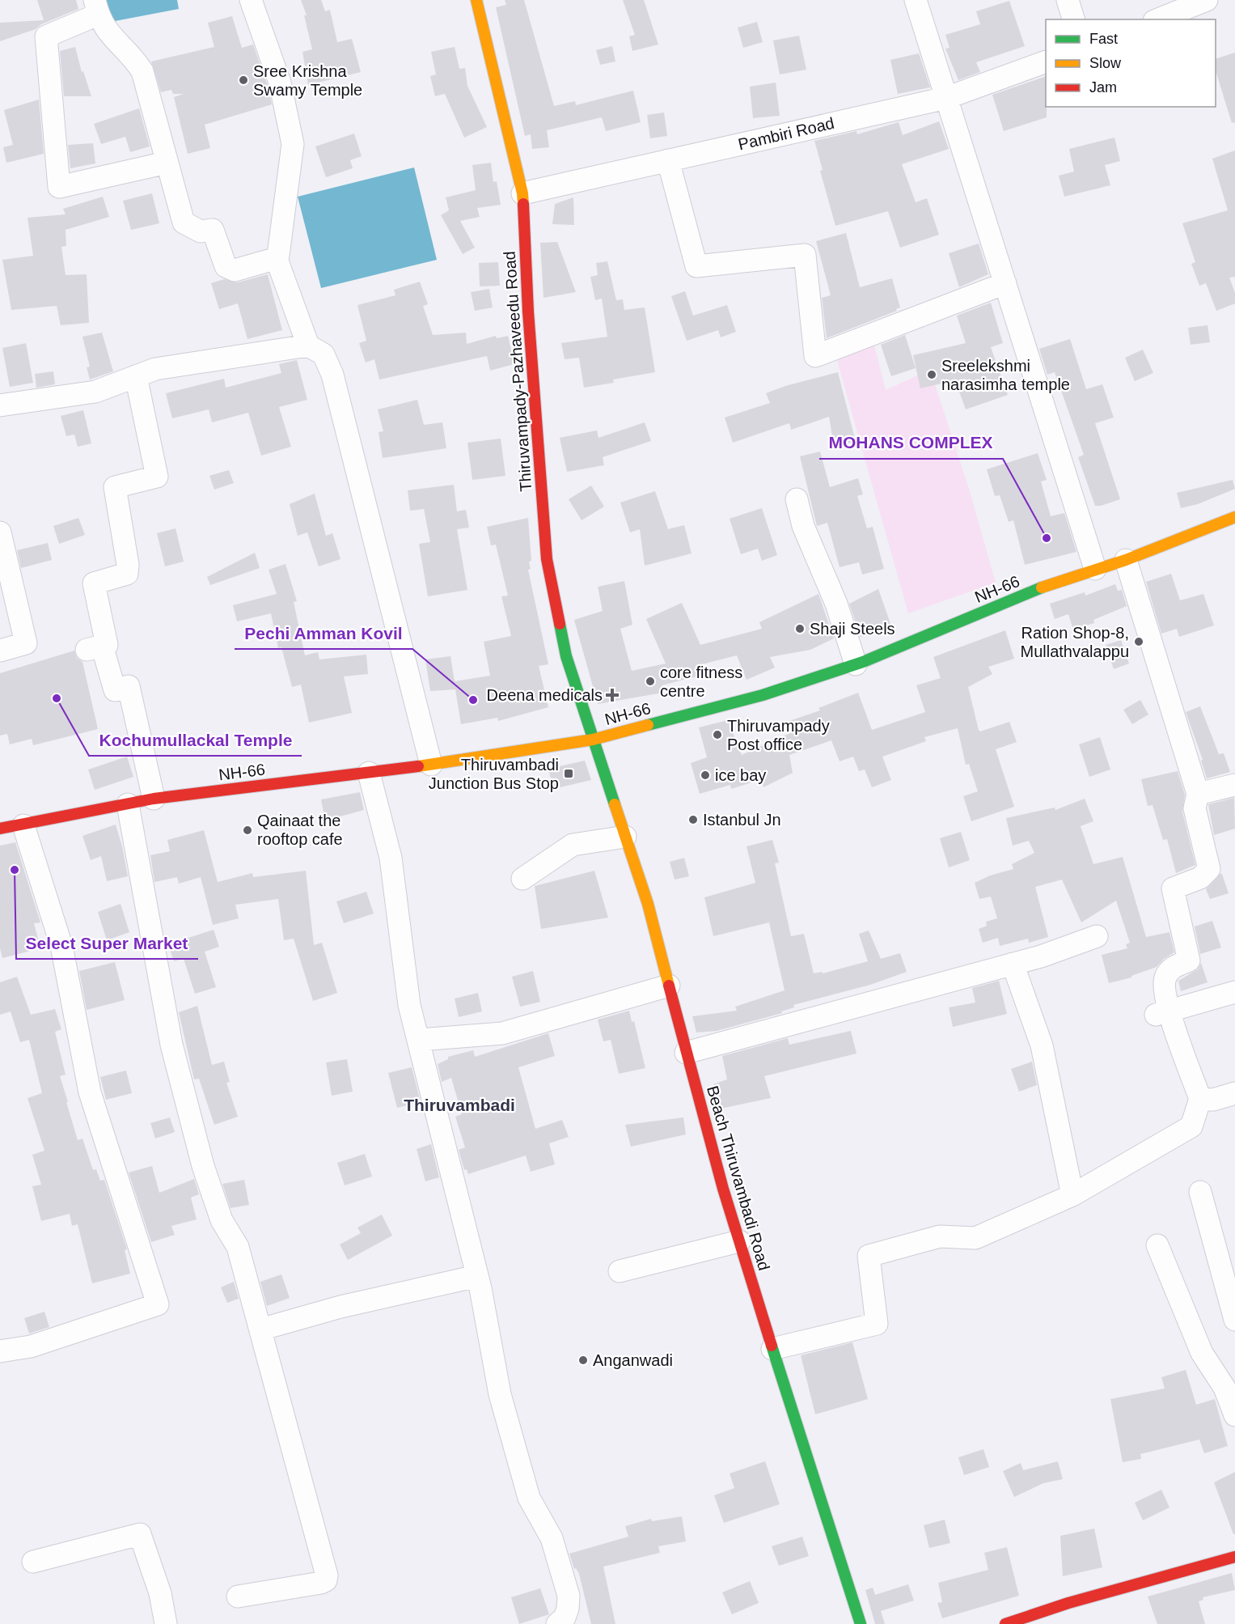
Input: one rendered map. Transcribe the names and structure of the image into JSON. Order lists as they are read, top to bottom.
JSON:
{
  "streets": {
    "main road": ["Thiruvampady-Pazhaveedu Road", "NH-66", "Beach Thiruvambadi Road"],
    "street": ["Pambiri Road"]
  },
  "crossings": [
    ["Pambiri Road", "Thiruvampady-Pazhaveedu Road"],
    ["Thiruvampady-Pazhaveedu Road", "NH-66"],
    ["Thiruvampady-Pazhaveedu Road", "Beach Thiruvambadi Road"],
    ["NH-66", "Beach Thiruvambadi Road"]
  ],
  "districts": ["Thiruvambadi"],
  "places": {
    "other": [
      "Sree Krishna Swamy Temple",
      "Sreelekshmi narasimha temple",
      "MOHANS COMPLEX",
      "Shaji Steels",
      "Ration Shop-8, Mullathvalappu",
      "core fitness centre",
      "Kochumullackal Temple",
      "Pechi Amman Kovil",
      "Thiruvampady Post office",
      "ice bay",
      "Istanbul Jn",
      "Qainaat the rooftop cafe",
      "Select Super Market",
      "Anganwadi"
    ],
    "health": ["Deena medicals"],
    "transit": ["Thiruvambadi Junction Bus Stop"]
  },
  "legend": ["Fast", "Slow", "Jam"]
}
